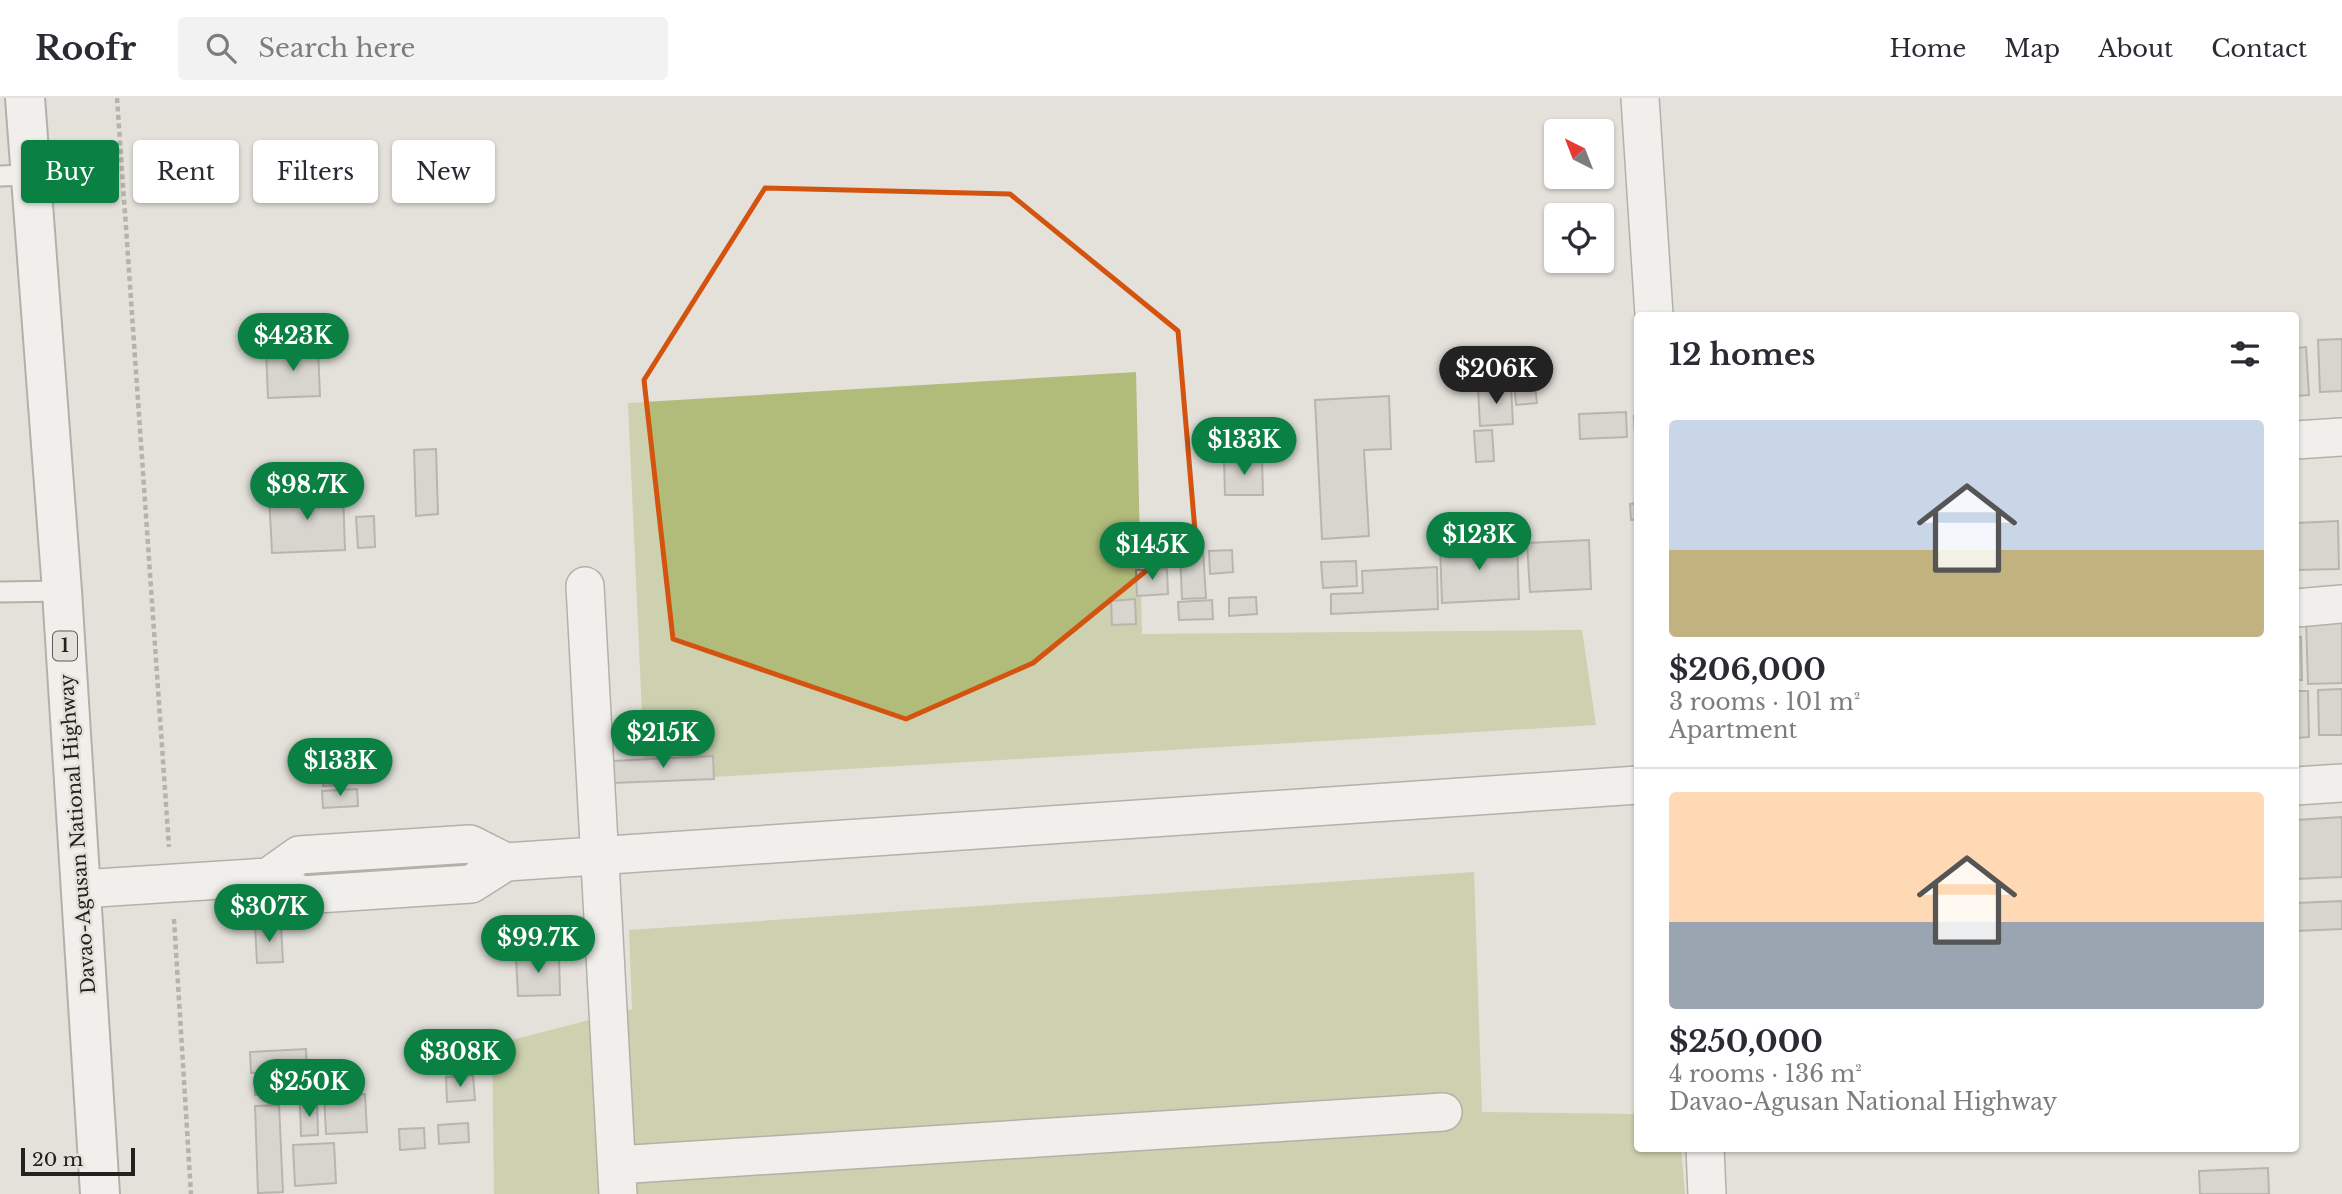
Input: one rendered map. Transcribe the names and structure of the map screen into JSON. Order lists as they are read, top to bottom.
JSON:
{
  "streets": {
    "highway": ["1", "Davao-Agusan National Highway"]
  },
  "scale_bar": "20 m",
  "north": "top left",
  "page": {
    "header": "Roofr",
    "search": "Search here",
    "nav": [
      "Home",
      "Map",
      "About",
      "Contact"
    ],
    "chip": [
      "Buy",
      "Rent",
      "Filters",
      "New"
    ],
    "heading": "12 homes",
    "price": [
      "$423K",
      "$206K",
      "$133K",
      "$98.7K",
      "$123K",
      "$145K",
      "$215K",
      "$133K",
      "$307K",
      "$99.7K",
      "$308K",
      "$250K"
    ],
    "list": [
      {
        "name": "$206,000",
        "note": "3 rooms · 101 m² · Apartment"
      },
      {
        "name": "$250,000",
        "note": "4 rooms · 136 m² · Davao-Agusan National Highway"
      }
    ],
    "scale": "20 m"
  }
}
